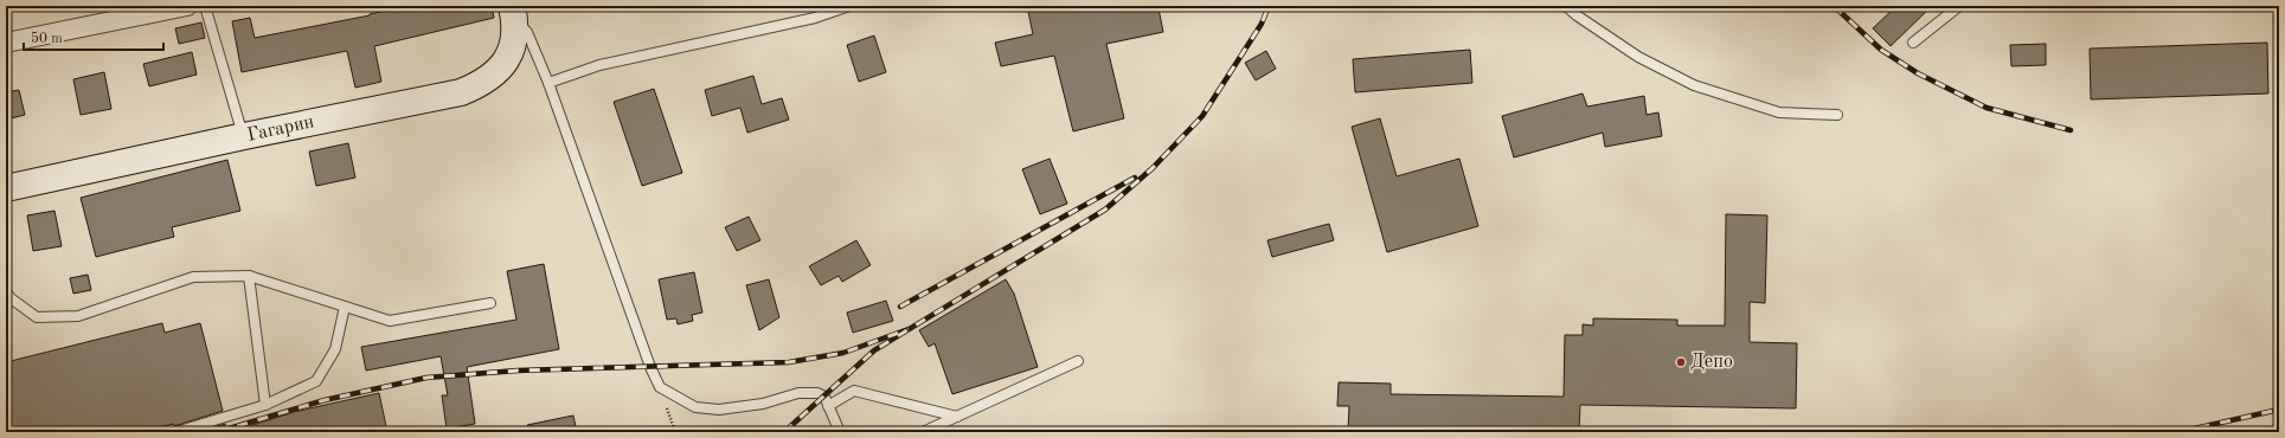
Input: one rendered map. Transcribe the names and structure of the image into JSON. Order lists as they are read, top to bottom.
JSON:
{
  "streets": {
    "main road": ["Гагарин"]
  },
  "places": ["Депо"],
  "scale_bar": "50 m"
}
